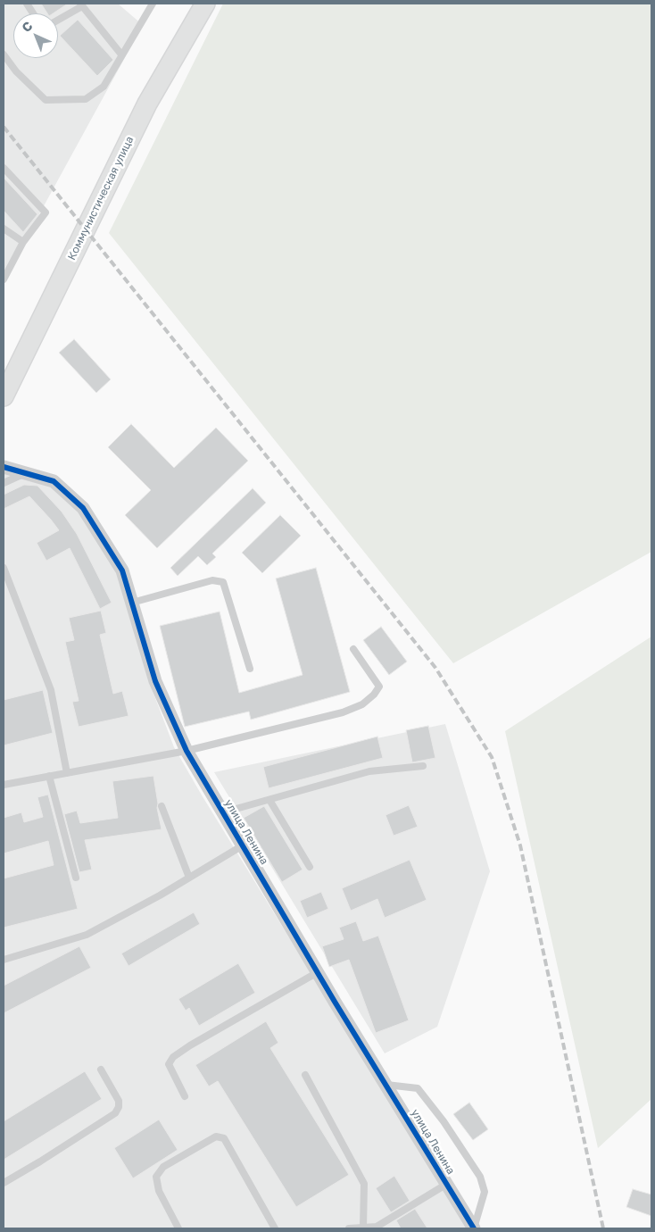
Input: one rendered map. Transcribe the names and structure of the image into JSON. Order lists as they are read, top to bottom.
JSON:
{
  "streets": {
    "main road": ["Коммунистическая улица"],
    "street": ["улица Ленина"]
  },
  "north": "top left"
}
